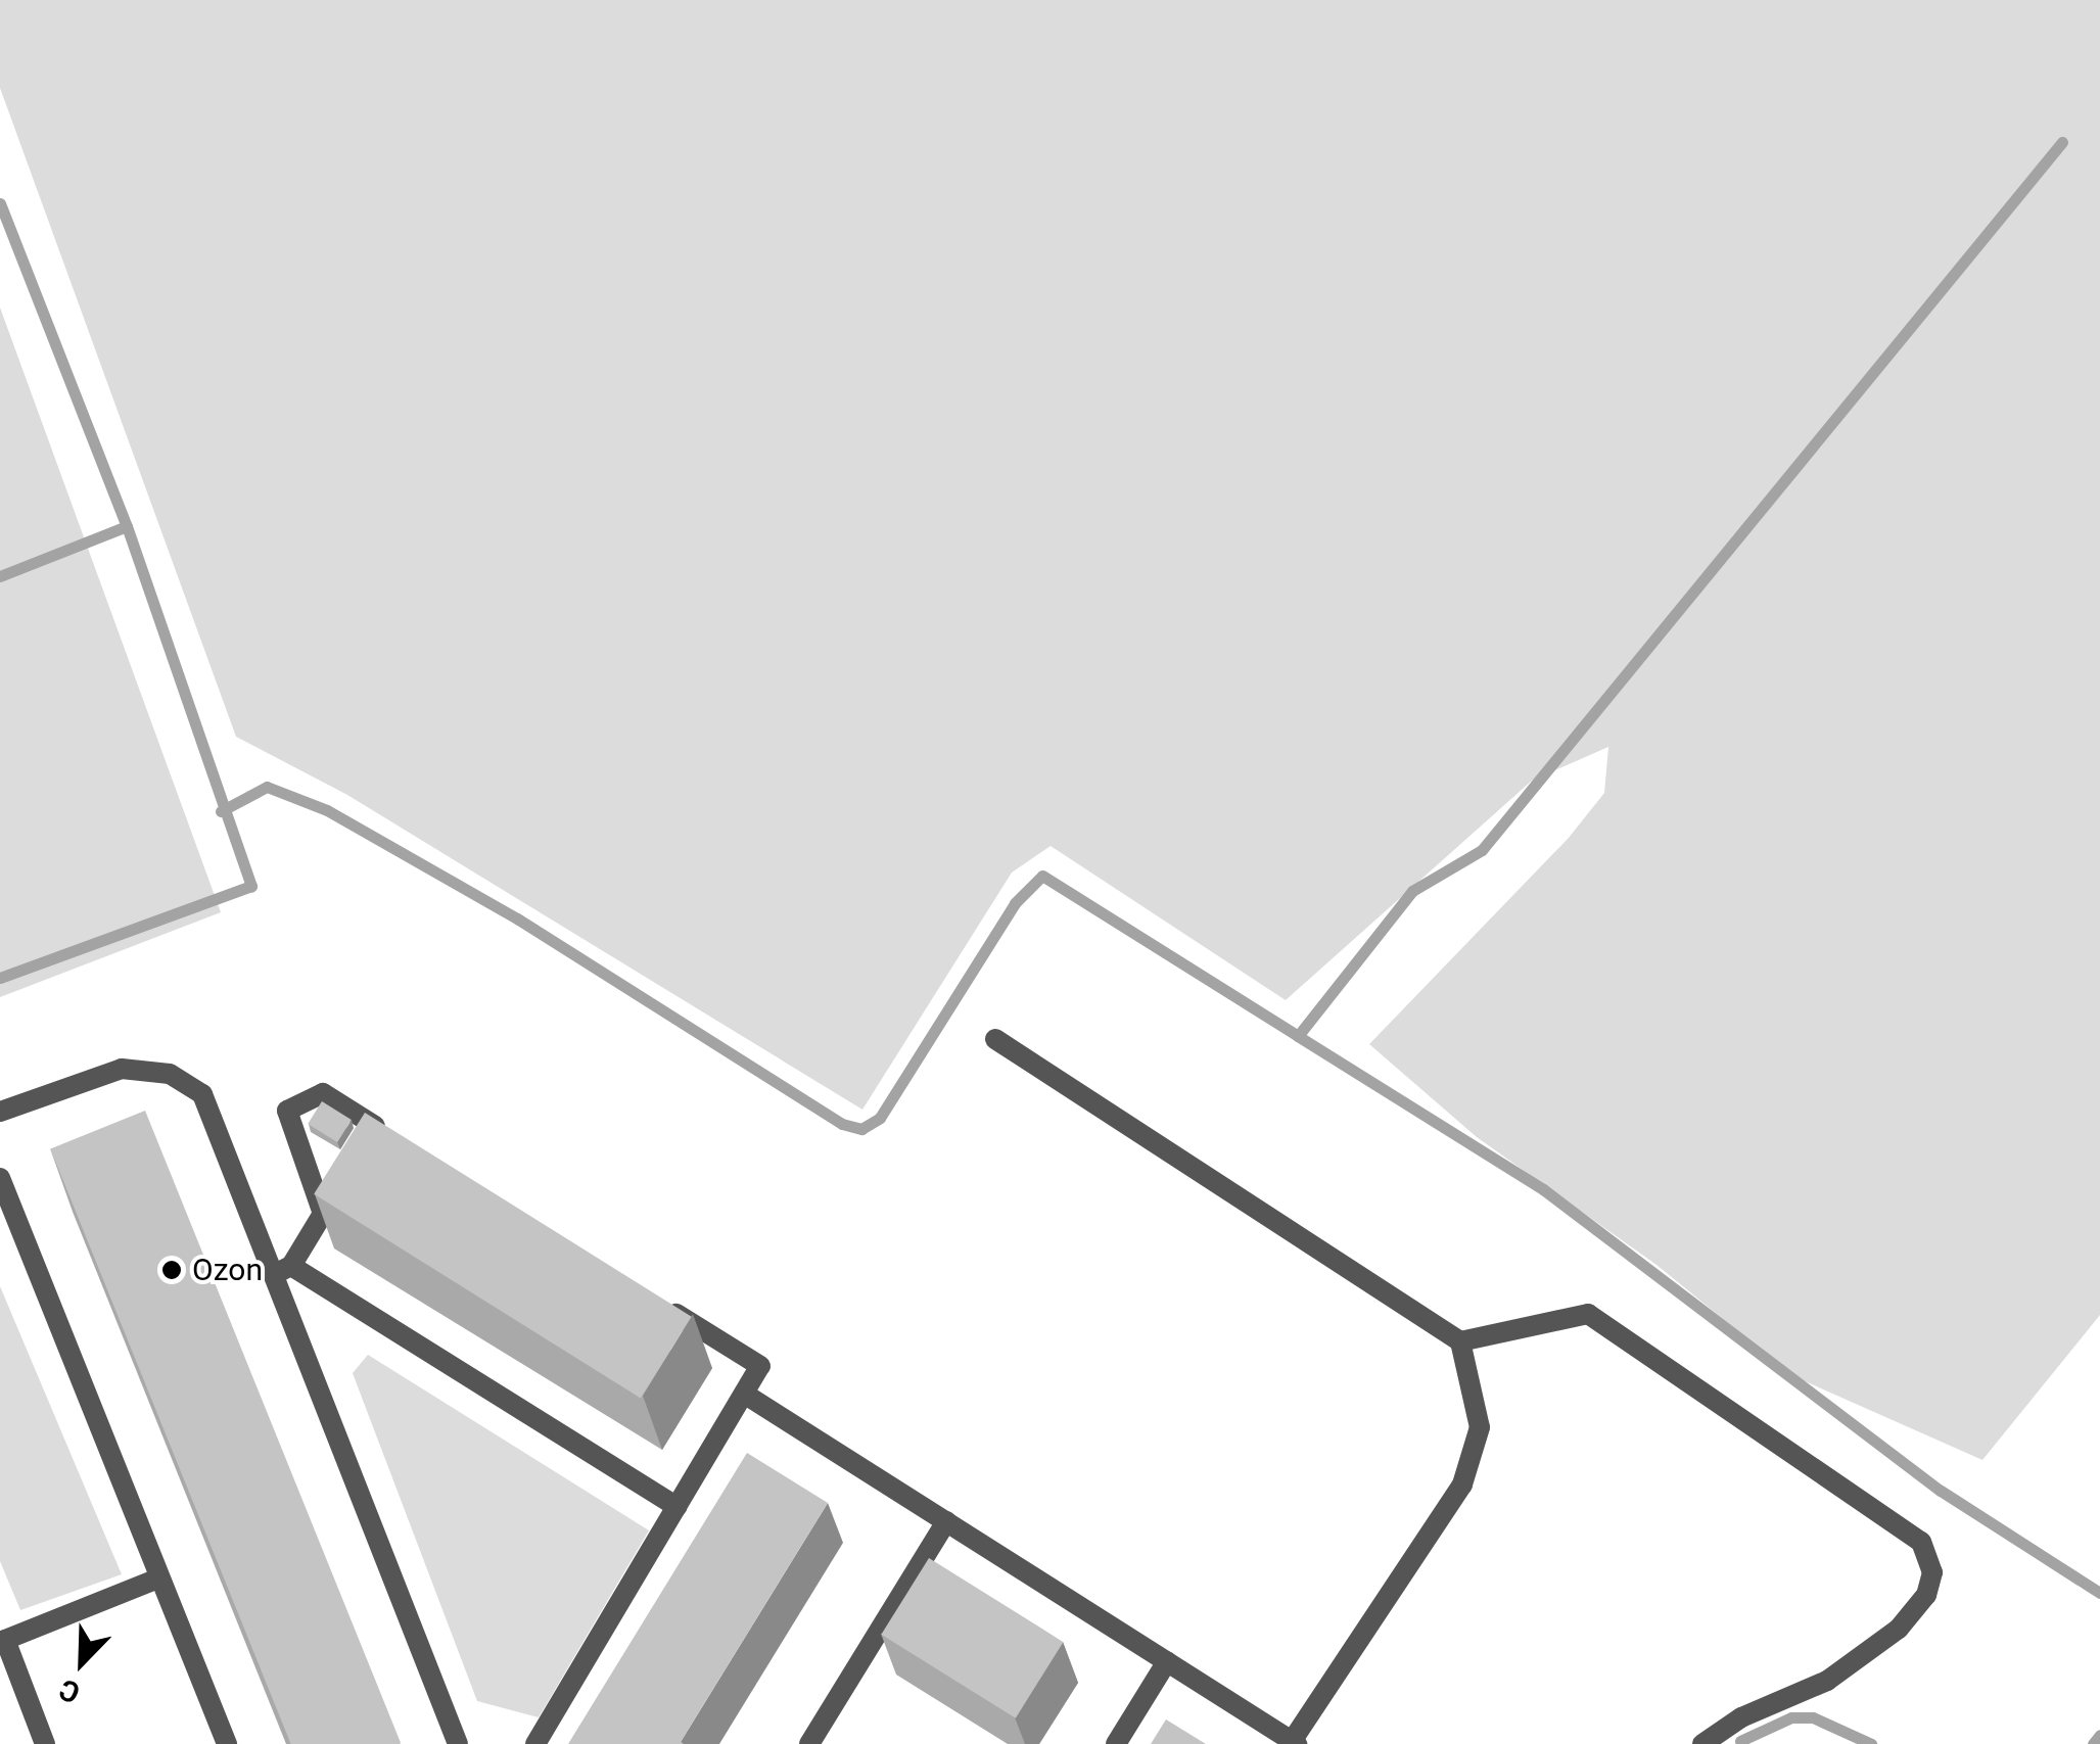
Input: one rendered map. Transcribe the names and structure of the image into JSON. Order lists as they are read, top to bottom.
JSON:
{
  "places": ["Ozon"],
  "north": "bottom left"
}
